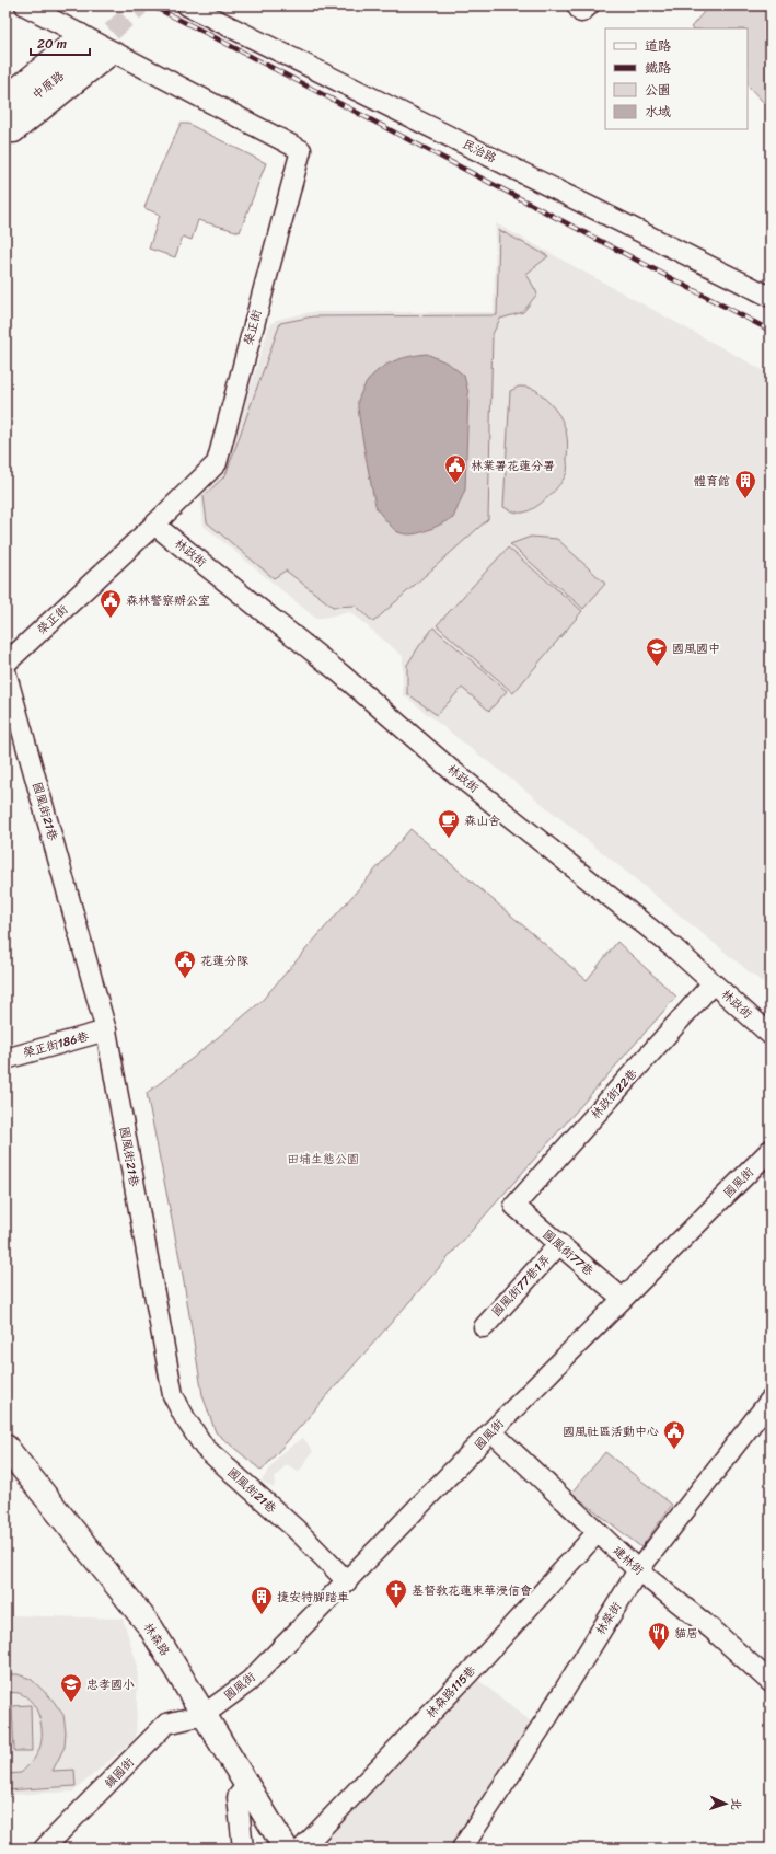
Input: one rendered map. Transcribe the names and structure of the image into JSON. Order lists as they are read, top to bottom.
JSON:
{
  "streets": {
    "street": [
      "中原路",
      "民治路",
      "榮正街",
      "林政街",
      "國風街21巷",
      "榮正街186巷",
      "林政街22巷",
      "國風街",
      "國風街77巷",
      "國風街77巷1弄",
      "建林街",
      "林榮街",
      "林森路",
      "林森路115巷",
      "鎮國街"
    ]
  },
  "crossings": [
    ["榮正街", "林政街"],
    ["林政街", "林政街22巷"],
    ["國風街21巷", "榮正街186巷"],
    ["國風街21巷", "國風街"],
    ["林政街22巷", "國風街77巷"],
    ["國風街", "國風街77巷"],
    ["國風街", "建林街"],
    ["國風街", "林森路"],
    ["國風街", "鎮國街"],
    ["國風街77巷", "國風街77巷1弄"],
    ["建林街", "林榮街"],
    ["建林街", "林森路115巷"],
    ["林森路", "鎮國街"]
  ],
  "parks": ["田埔生態公園"],
  "places": {
    "public building": [
      "林業署花蓮分署",
      "森林警察辦公室",
      "花蓮分隊",
      "國風社區活動中心"
    ],
    "building": ["體育館", "捷安特腳踏車"],
    "school or university": ["國風國中", "忠孝國小"],
    "cafe": ["森山舍"],
    "church": ["基督教花蓮東華浸信會"],
    "restaurant": ["貓居"]
  },
  "legend": [
    "道路",
    "鐵路",
    "公園",
    "水域"
  ],
  "scale_bar": "20 m",
  "north": "right"
}
